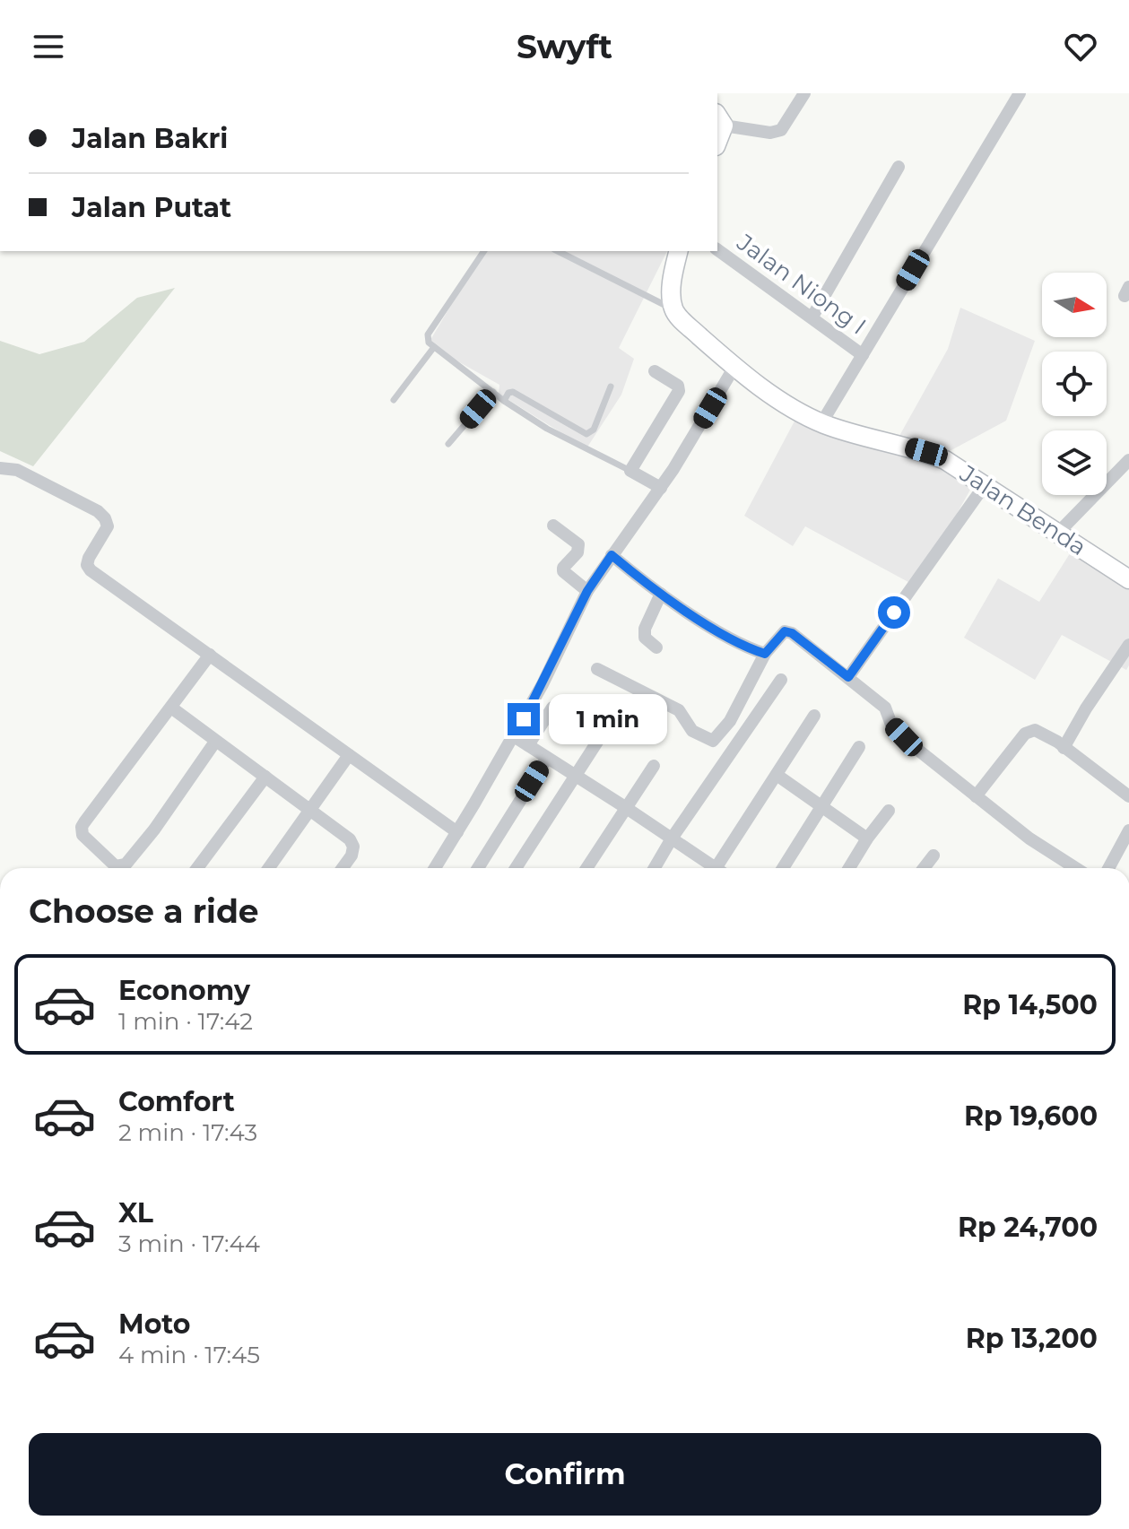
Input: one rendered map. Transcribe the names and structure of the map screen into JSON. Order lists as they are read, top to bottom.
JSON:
{
  "streets": {
    "street": ["Jalan Niong I", "Jalan Benda"]
  },
  "north": "right",
  "page": {
    "header": "Swyft",
    "banner": ["Jalan Bakri", "Jalan Putat"],
    "bubble": "1 min",
    "heading": "Choose a ride",
    "list": [
      {
        "name": "Economy",
        "note": "1 min · 17:42",
        "value": "Rp 14,500"
      },
      {
        "name": "Comfort",
        "note": "2 min · 17:43",
        "value": "Rp 19,600"
      },
      {
        "name": "XL",
        "note": "3 min · 17:44",
        "value": "Rp 24,700"
      },
      {
        "name": "Moto",
        "note": "4 min · 17:45",
        "value": "Rp 13,200"
      }
    ],
    "buttons": "Confirm"
  }
}
